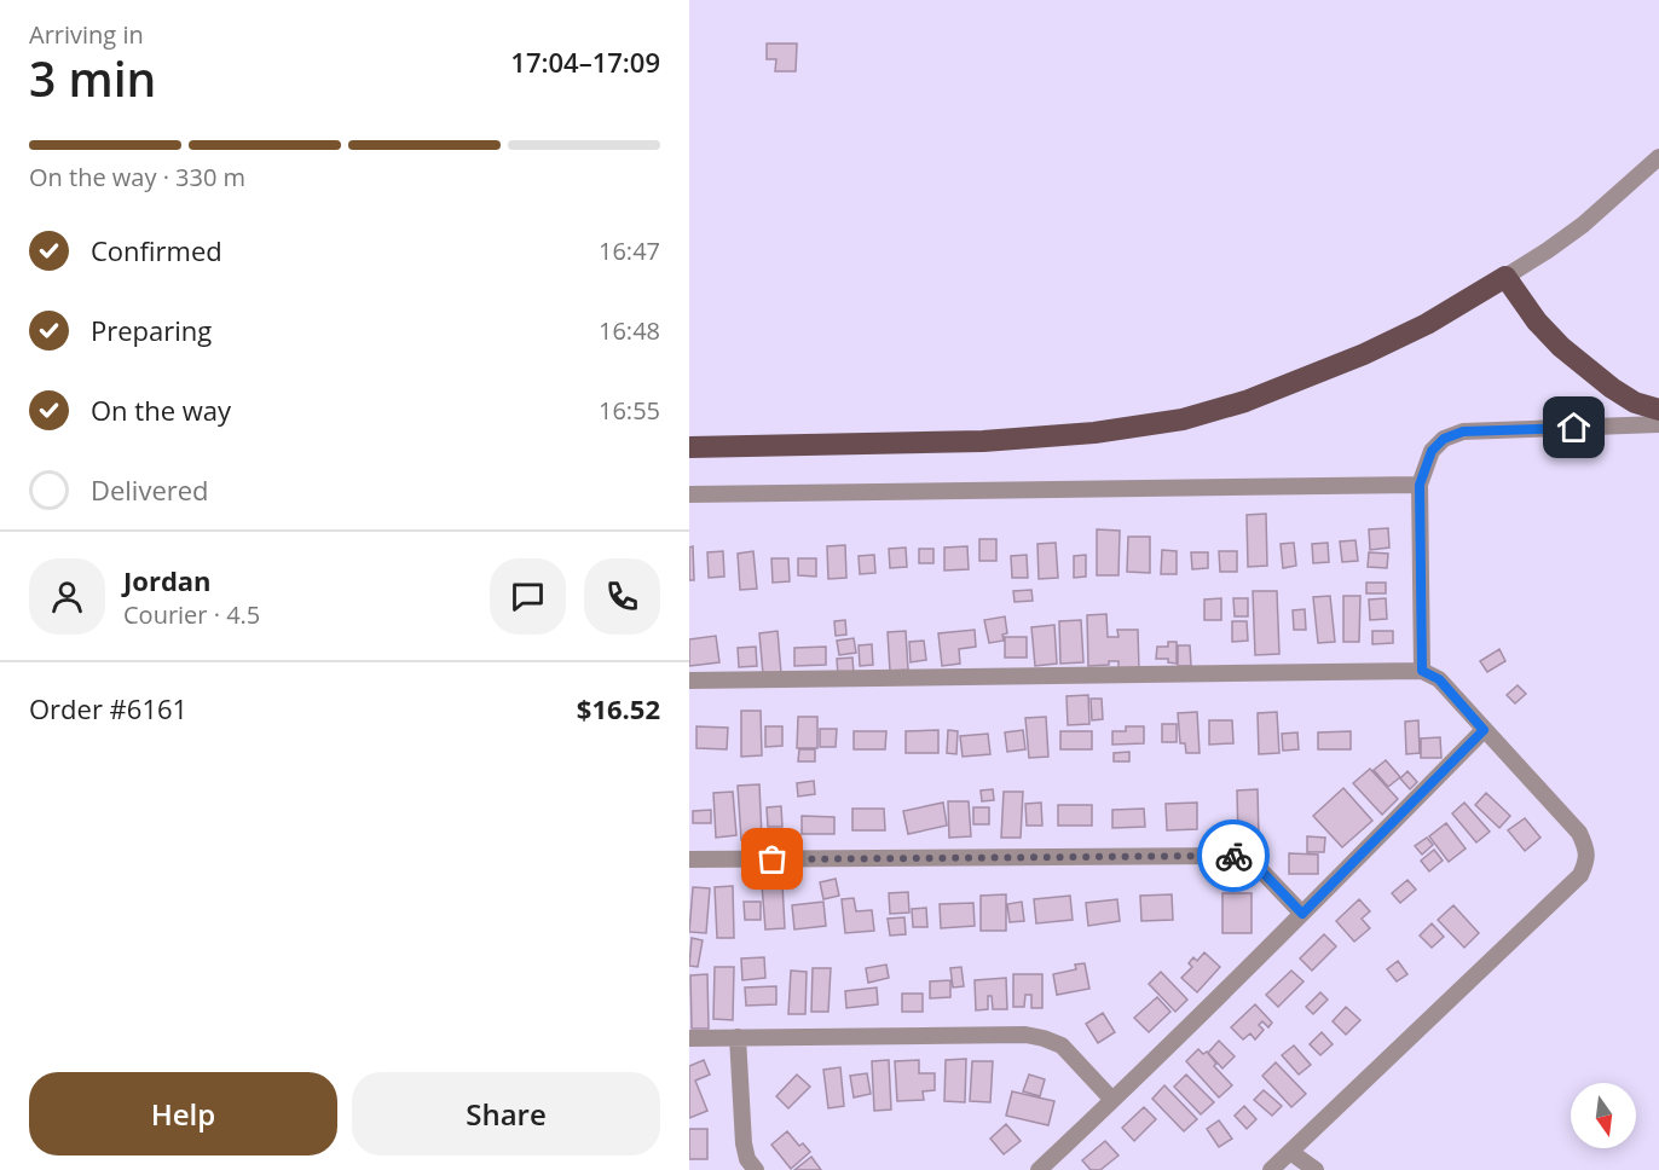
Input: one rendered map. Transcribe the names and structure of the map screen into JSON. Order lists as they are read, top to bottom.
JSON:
{
  "north": "bottom",
  "page": {
    "heading": ["3 min", "Arriving in", "17:04–17:09"],
    "panel": [
      "Jordan",
      "Courier · 4.5",
      "Order #6161",
      "$16.52"
    ],
    "bar": "On the way · 330 m",
    "list": [
      ["Confirmed", "16:47"],
      ["Preparing", "16:48"],
      ["On the way", "16:55"],
      "Delivered"
    ],
    "buttons": ["Help", "Share"]
  }
}
